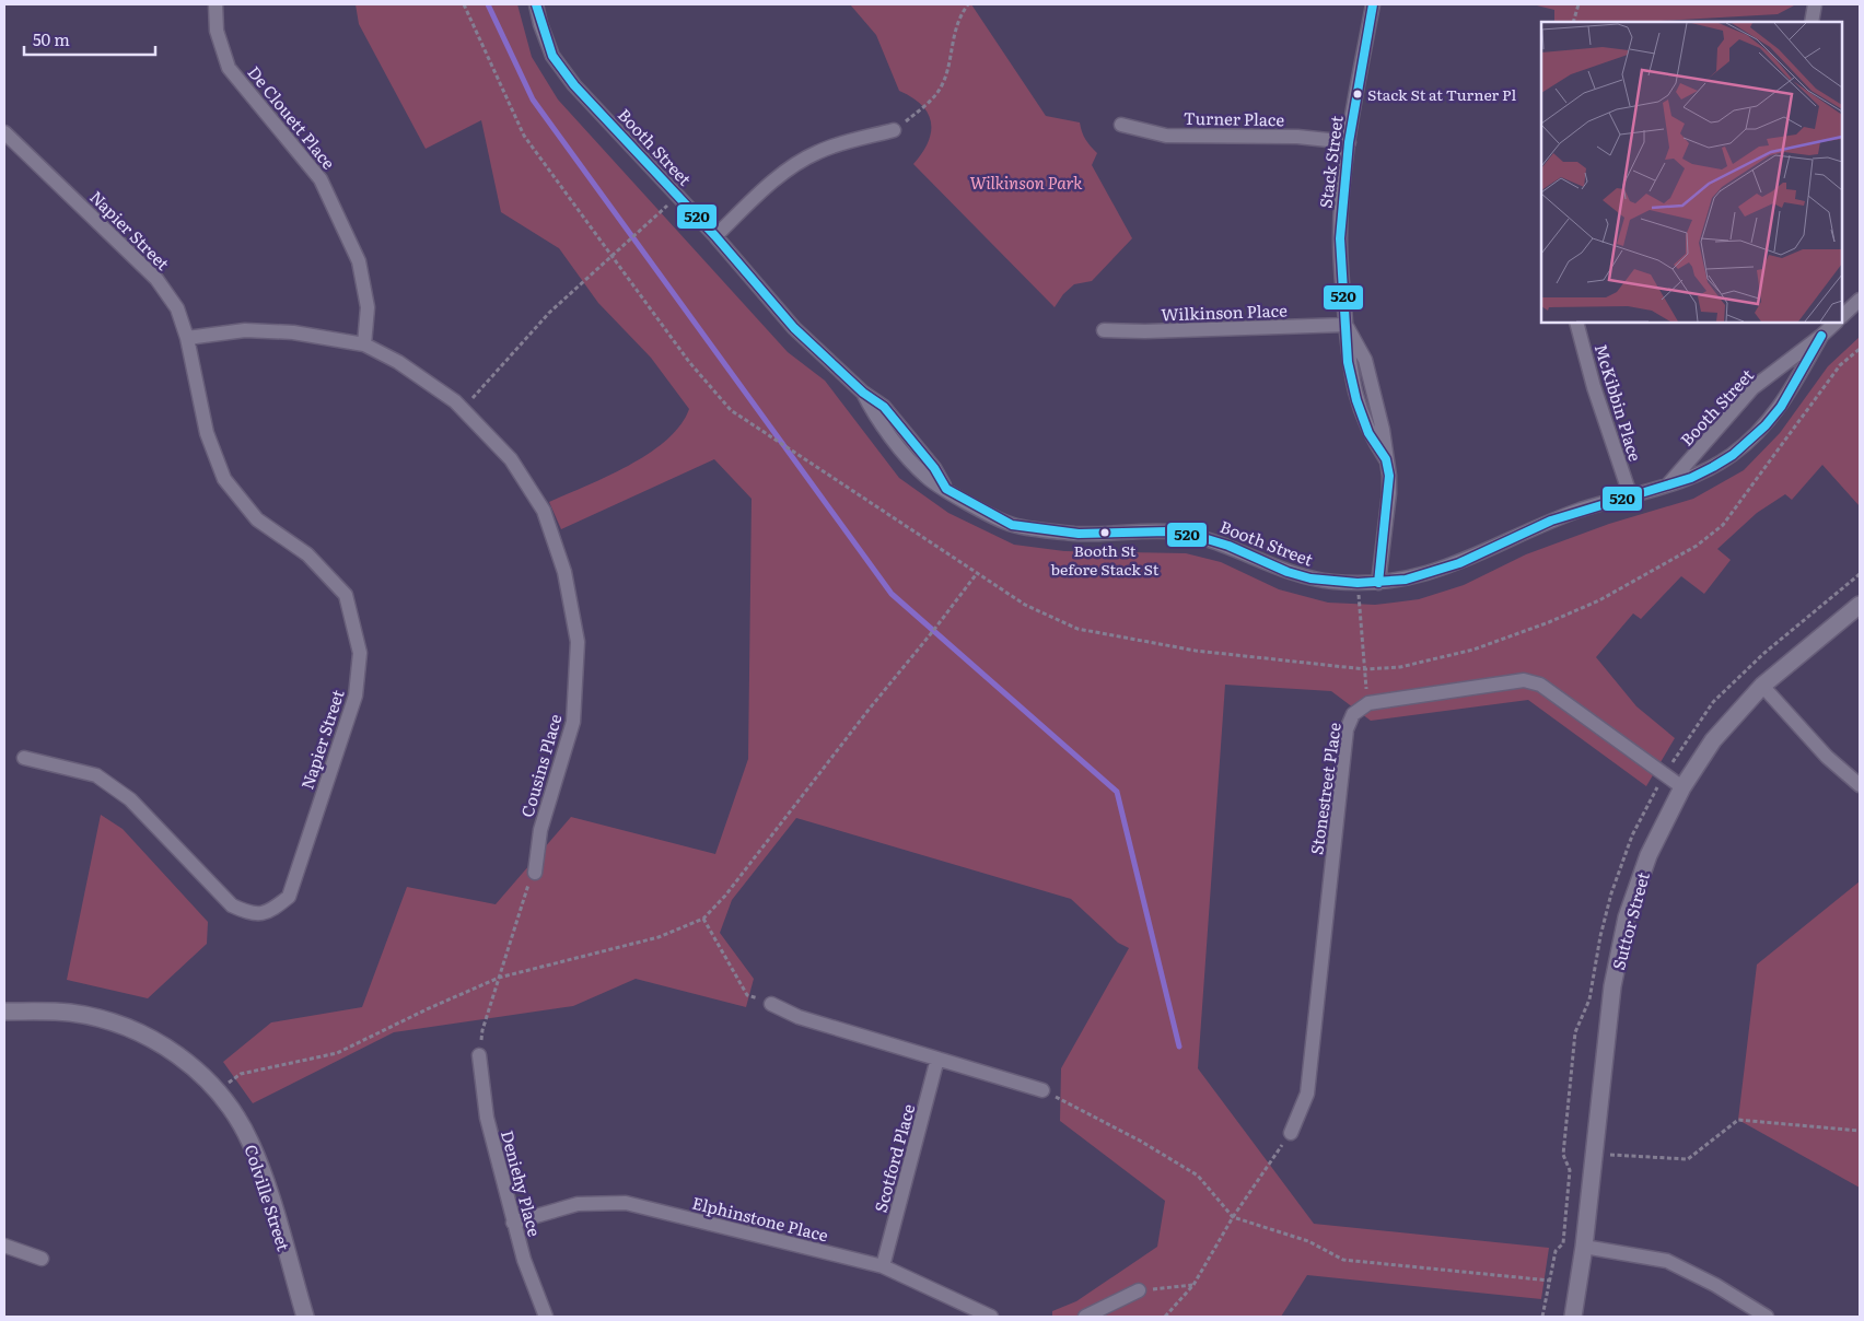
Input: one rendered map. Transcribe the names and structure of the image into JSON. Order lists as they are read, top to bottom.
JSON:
{
  "streets": {
    "street": [
      "De Clouett Place",
      "Turner Place",
      "Booth Street",
      "Stack Street",
      "Napier Street",
      "Wilkinson Place",
      "McKibbin Place",
      "Cousins Place",
      "Stonestreet Place",
      "Suttor Street",
      "Scotford Place",
      "Deniehy Place",
      "Colville Street",
      "Elphinstone Place"
    ]
  },
  "crossings": [
    ["De Clouett Place", "Cousins Place"],
    ["Turner Place", "Stack Street"],
    ["Booth Street", "Stack Street"],
    ["Booth Street", "McKibbin Place"],
    ["Stack Street", "Wilkinson Place"],
    ["Napier Street", "Cousins Place"],
    ["Scotford Place", "Elphinstone Place"],
    ["Deniehy Place", "Elphinstone Place"]
  ],
  "parks": ["Wilkinson Park"],
  "places": ["Stack St at Turner Pl", "Booth St before Stack St"],
  "lines": ["transit line 520"],
  "scale_bar": "50 m"
}
